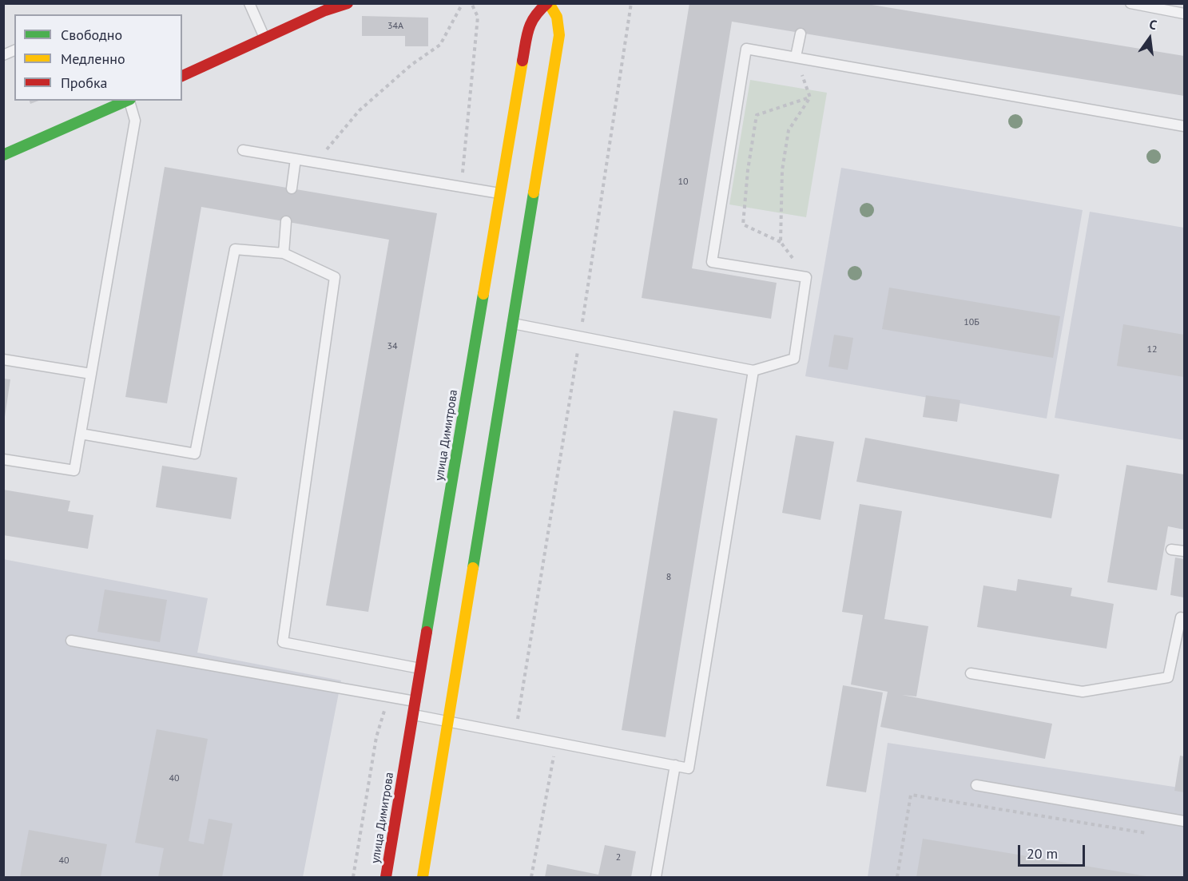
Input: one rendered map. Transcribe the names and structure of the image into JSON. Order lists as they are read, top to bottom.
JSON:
{
  "streets": {
    "main road": ["улица Димитрова"]
  },
  "house_numbers": [
    "34А",
    "10",
    "10Б",
    "34",
    "12",
    "8",
    "40",
    "2",
    "40"
  ],
  "legend": ["Свободно", "Медленно", "Пробка"],
  "scale_bar": "20 m",
  "north": "top"
}
